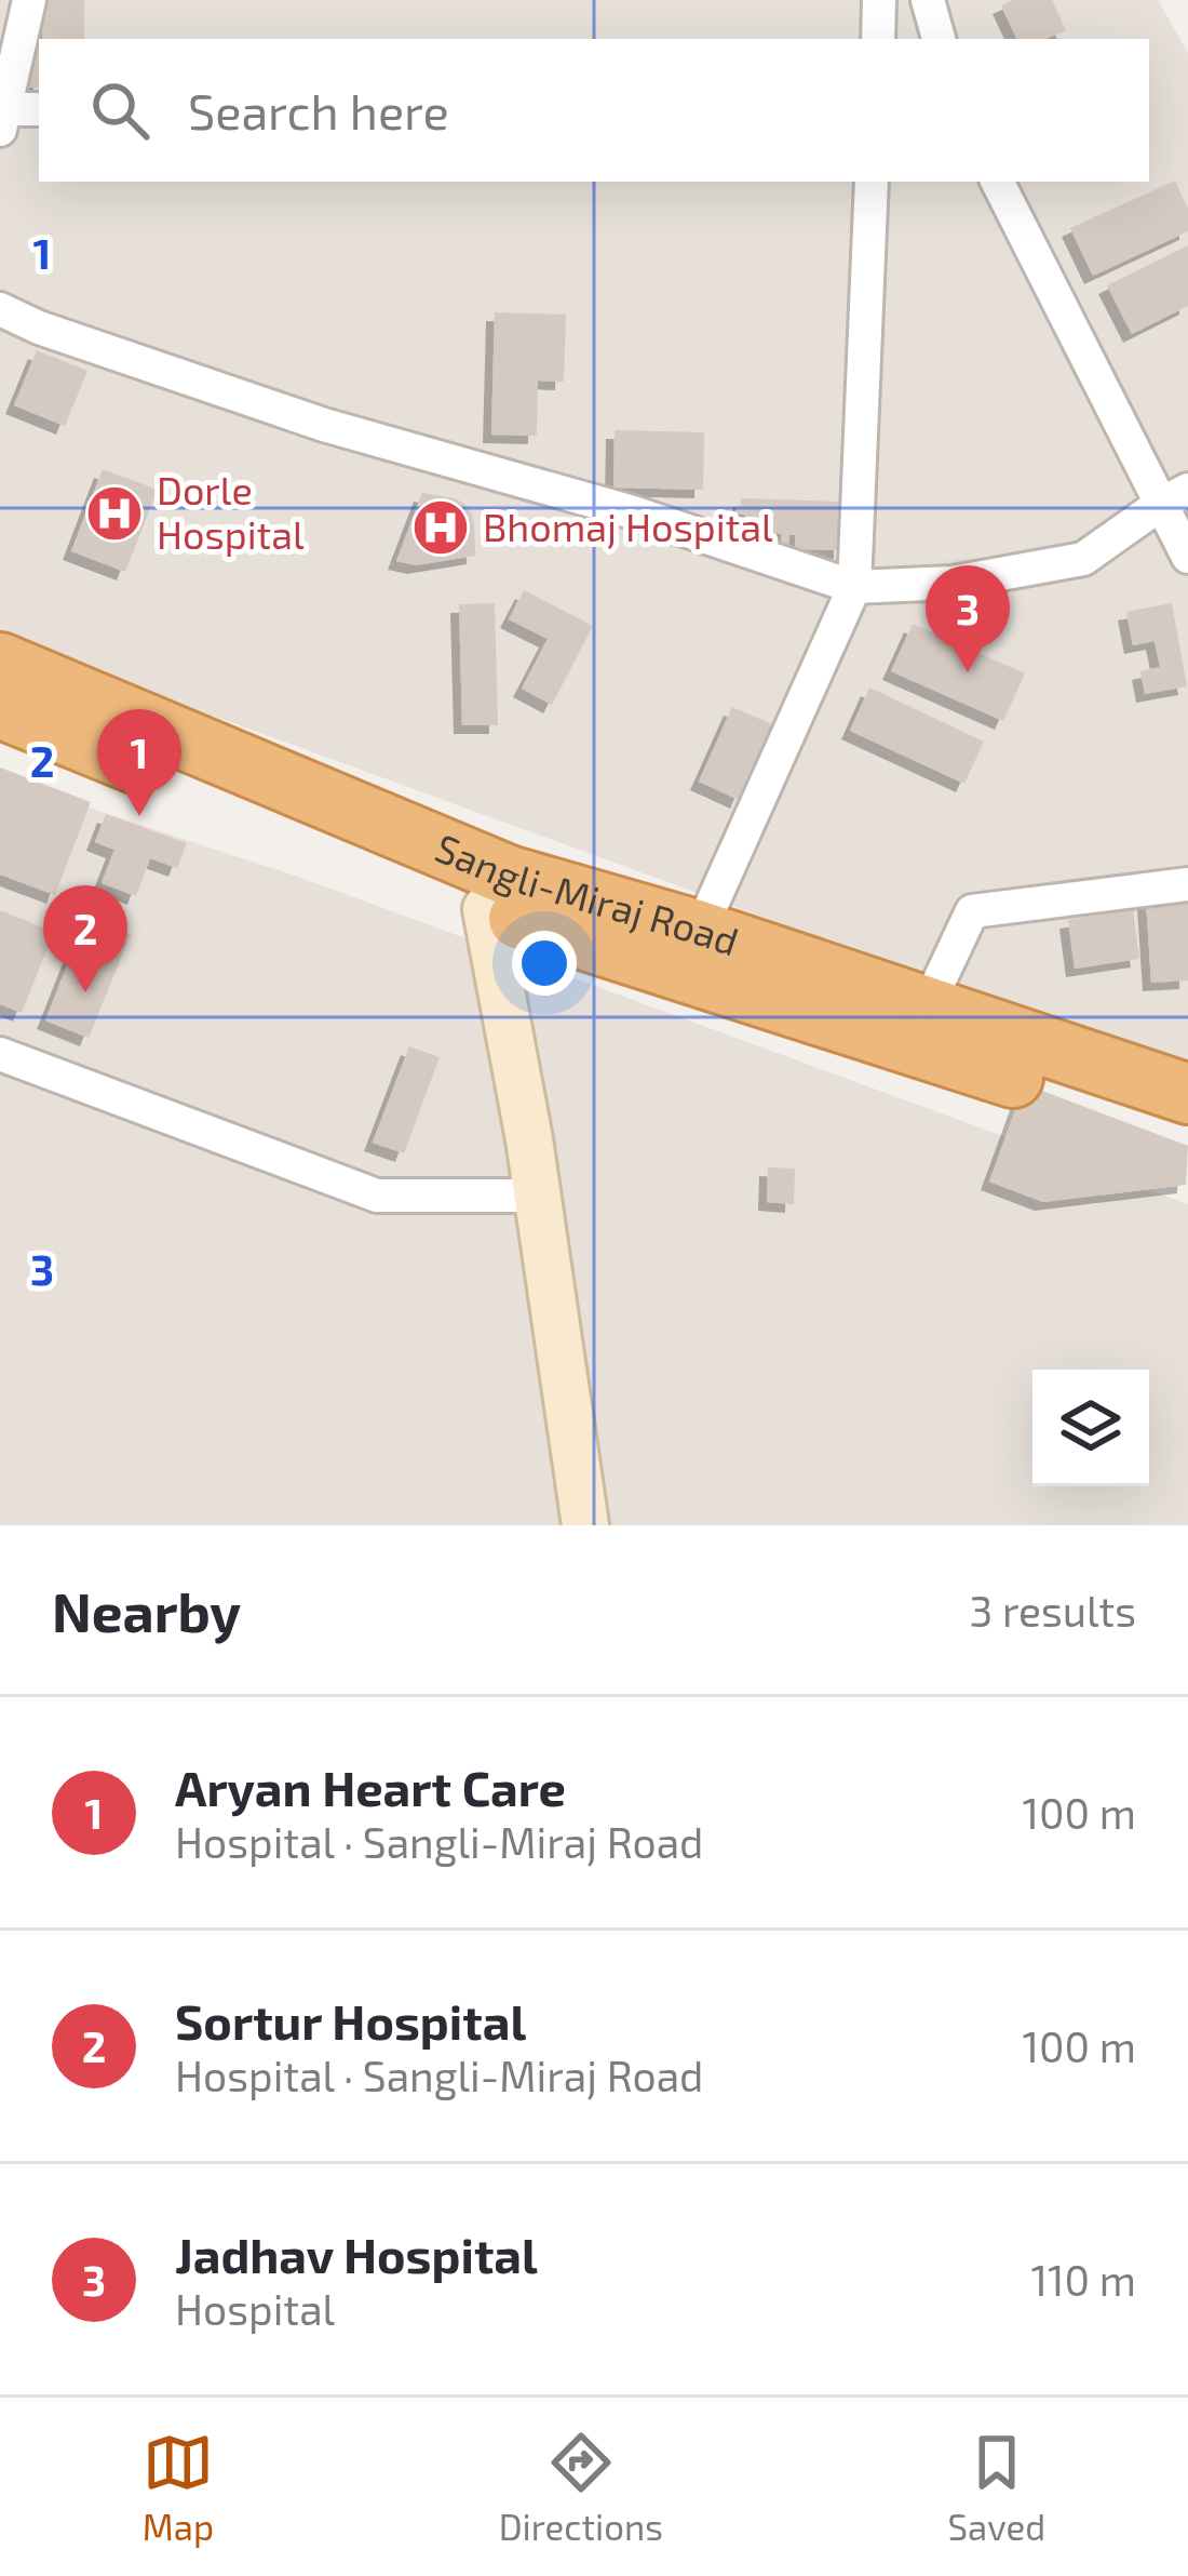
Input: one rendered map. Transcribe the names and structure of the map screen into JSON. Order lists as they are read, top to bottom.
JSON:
{
  "streets": {
    "highway": ["Sangli-Miraj Road"]
  },
  "places": {
    "hospital": ["Dorle Hospital", "Bhomaj Hospital"]
  },
  "page": {
    "search": "Search here",
    "pins": ["3", "1", "2"],
    "heading": ["Nearby", "3 results"],
    "list": [
      {
        "mark": "1",
        "name": "Aryan Heart Care",
        "note": "Hospital · Sangli-Miraj Road",
        "value": "100 m"
      },
      {
        "mark": "2",
        "name": "Sortur Hospital",
        "note": "Hospital · Sangli-Miraj Road",
        "value": "100 m"
      },
      {
        "mark": "3",
        "name": "Jadhav Hospital",
        "note": "Hospital",
        "value": "110 m"
      }
    ],
    "nav": ["Map", "Directions", "Saved"]
  },
  "grid": {
    "rows": ["1", "2", "3"]
  }
}
